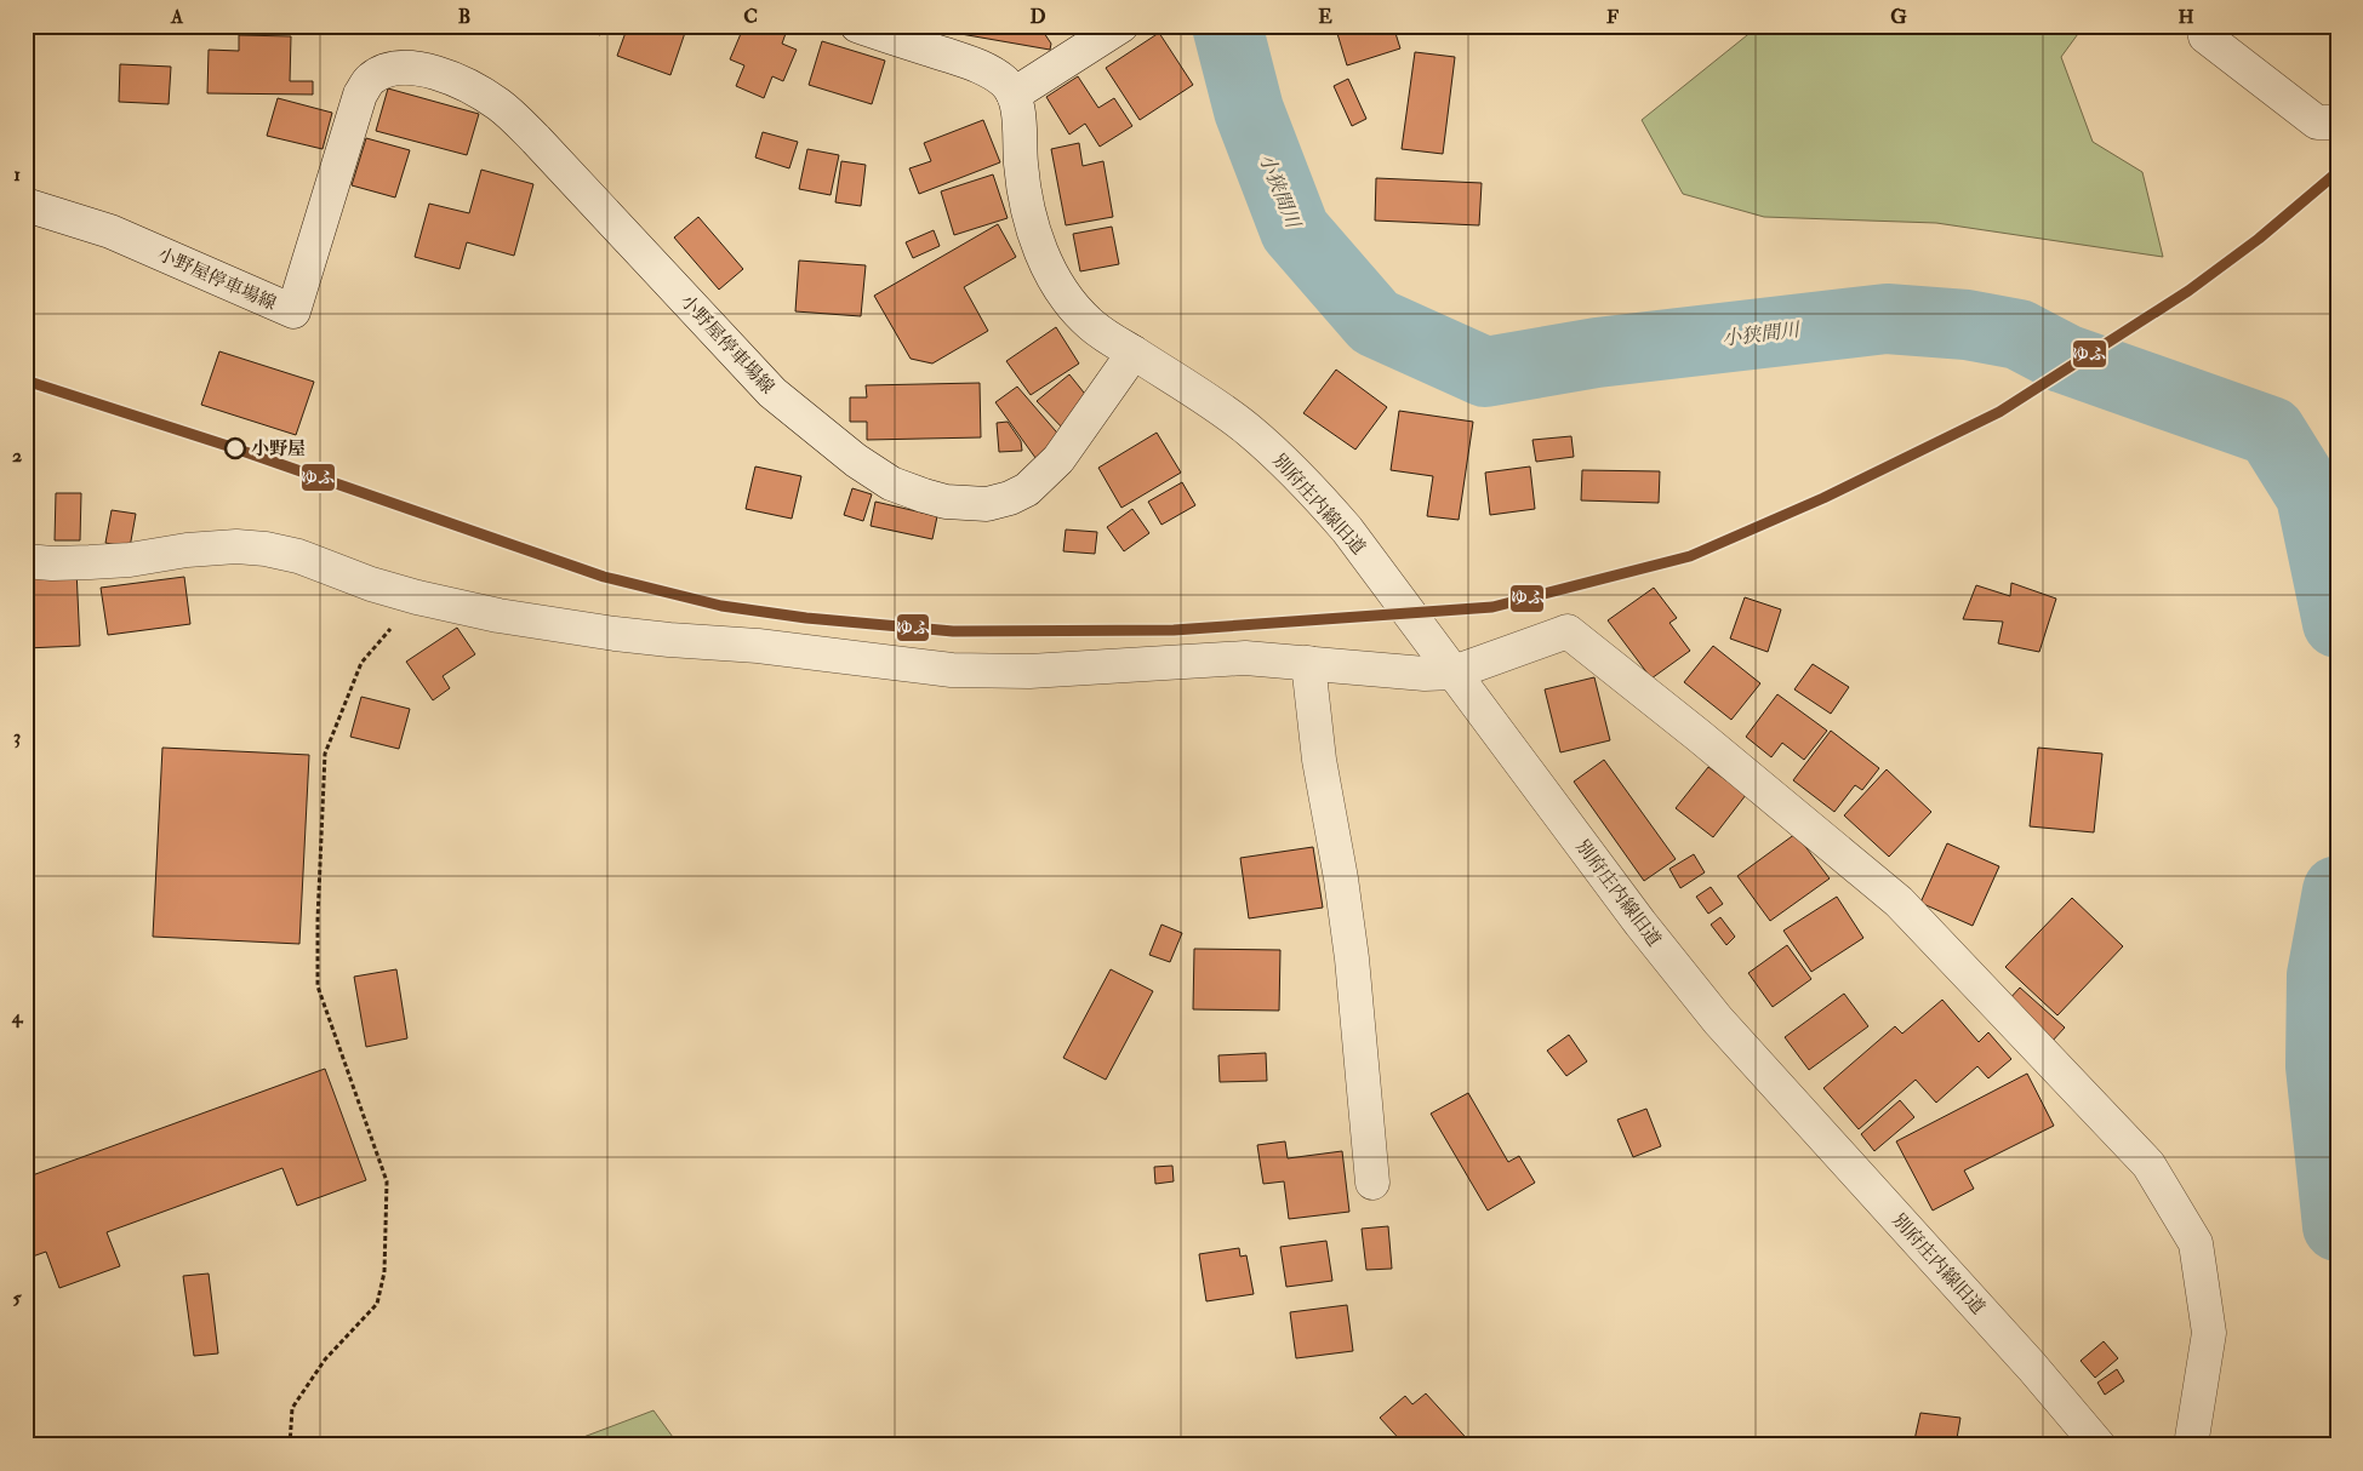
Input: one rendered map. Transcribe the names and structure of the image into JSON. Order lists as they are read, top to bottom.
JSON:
{
  "streets": {
    "street": ["小野屋停車場線", "別府庄内線旧道"]
  },
  "crossings": [
    ["小野屋停車場線", "別府庄内線旧道"]
  ],
  "water": ["小狭間川"],
  "places": ["小野屋"],
  "lines": ["transit line ゆふ"],
  "grid": {
    "columns": [
      "A",
      "B",
      "C",
      "D",
      "E",
      "F",
      "G",
      "H"
    ],
    "rows": [
      "1",
      "2",
      "3",
      "4",
      "5"
    ]
  }
}
